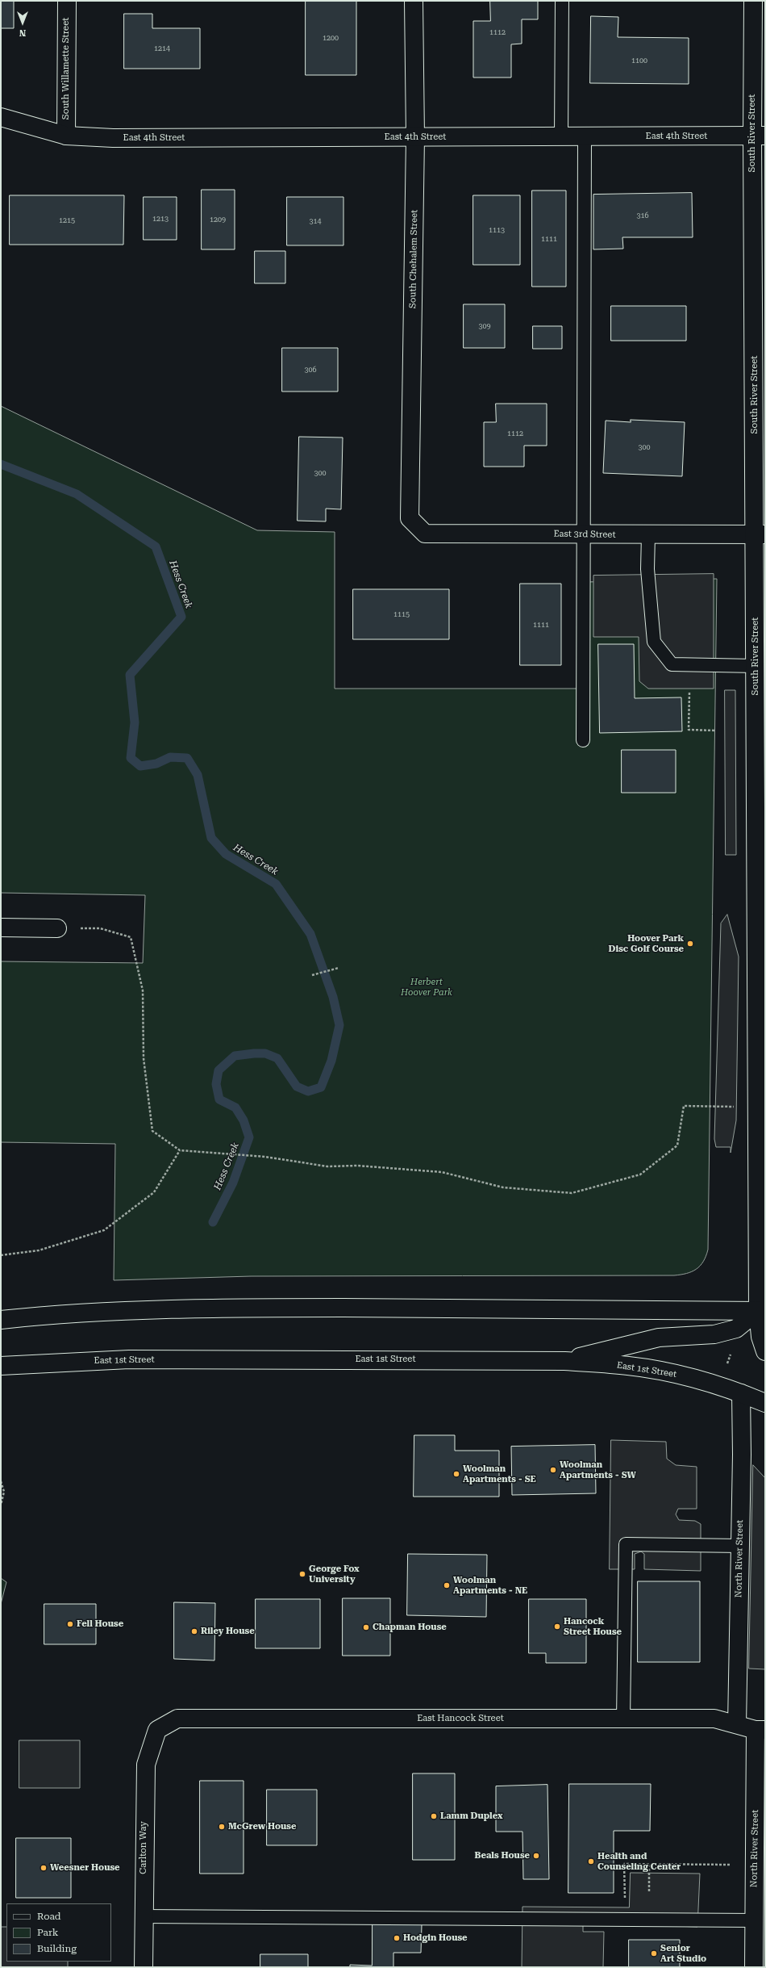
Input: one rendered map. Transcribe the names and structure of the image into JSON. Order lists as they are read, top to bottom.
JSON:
{
  "streets": {
    "main road": [
      "South Willamette Street",
      "South River Street",
      "East 4th Street",
      "South Chehalem Street",
      "East 3rd Street",
      "East 1st Street",
      "North River Street",
      "East Hancock Street",
      "Carlton Way"
    ]
  },
  "crossings": [
    ["South Willamette Street", "East 4th Street"],
    ["South River Street", "East 4th Street"],
    ["South River Street", "East 3rd Street"],
    ["East 4th Street", "South Chehalem Street"],
    ["South Chehalem Street", "East 3rd Street"],
    ["East 1st Street", "North River Street"],
    ["North River Street", "East Hancock Street"],
    ["East Hancock Street", "Carlton Way"]
  ],
  "water": ["Hess Creek"],
  "parks": ["Herbert Hoover Park"],
  "places": [
    "Hoover Park Disc Golf Course",
    "Woolman Apartments - SW",
    "Woolman Apartments - SE",
    "George Fox University",
    "Woolman Apartments - NE",
    "Fell House",
    "Hancock Street House",
    "Chapman House",
    "Riley House",
    "Lamm Duplex",
    "McGrew House",
    "Beals House",
    "Health and Counseling Center",
    "Weesner House",
    "Hodgin House",
    "Senior Art Studio"
  ],
  "house_numbers": [
    "1112",
    "1200",
    "1214",
    "1100",
    "316",
    "1213",
    "1209",
    "1215",
    "314",
    "1113",
    "1111",
    "309",
    "306",
    "1112",
    "300",
    "300",
    "1115",
    "1111"
  ],
  "legend": ["Road", "Park", "Building"],
  "north": "bottom"
}
